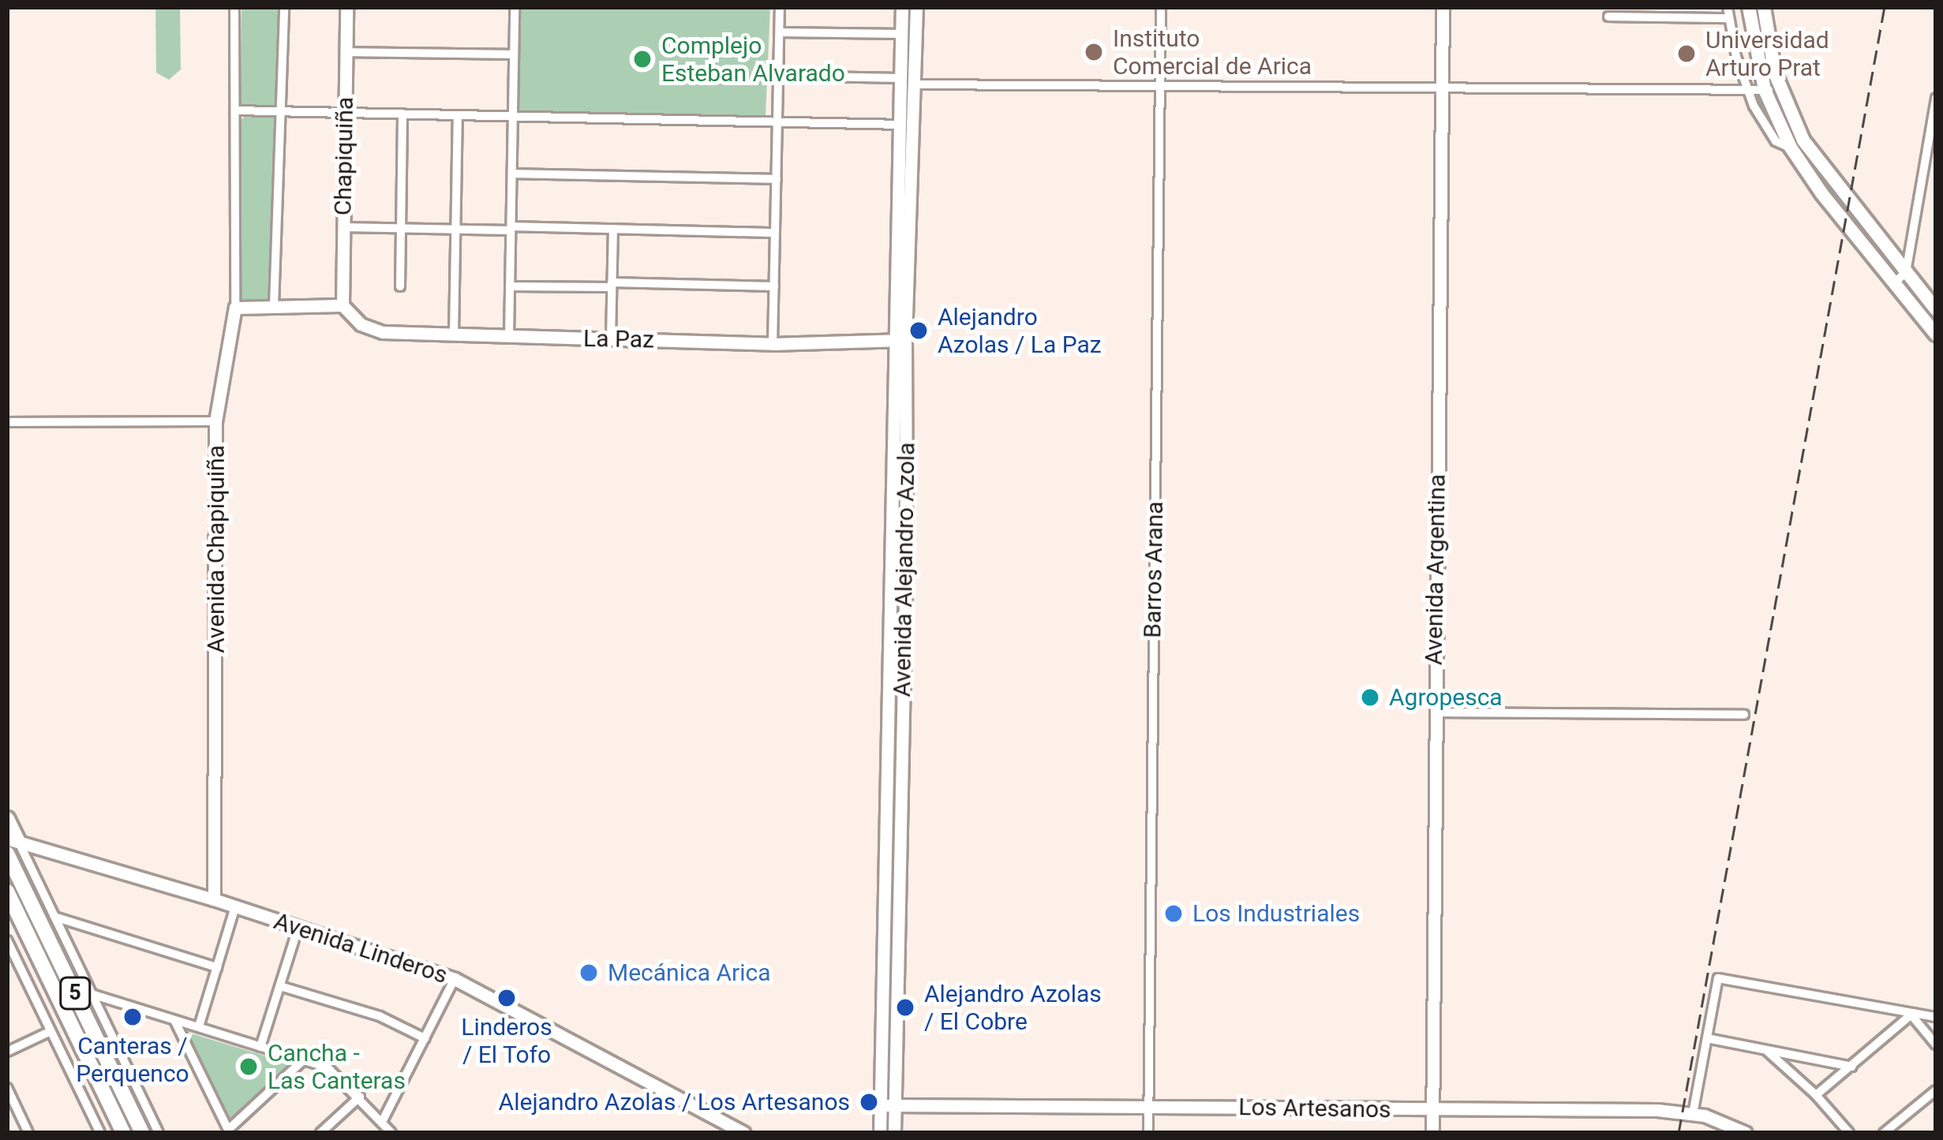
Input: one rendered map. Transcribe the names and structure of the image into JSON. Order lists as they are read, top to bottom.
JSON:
{
  "streets": {
    "highway": ["5"],
    "street": [
      "Chapiquiña",
      "La Paz",
      "Avenida Chapiquiña",
      "Avenida Alejandro Azola",
      "Barros Arana",
      "Avenida Argentina",
      "Avenida Linderos",
      "Los Artesanos"
    ]
  },
  "crossings": [
    ["Chapiquiña", "La Paz"],
    ["La Paz", "Avenida Alejandro Azola"],
    ["Avenida Chapiquiña", "Avenida Linderos"],
    ["Avenida Alejandro Azola", "Los Artesanos"],
    ["Barros Arana", "Los Artesanos"],
    ["Avenida Argentina", "Los Artesanos"]
  ],
  "places": [
    "Instituto Comercial de Arica",
    "Universidad Arturo Prat",
    "Complejo Esteban Alvarado",
    "Alejandro Azolas / La Paz",
    "Agropesca",
    "Los Industriales",
    "Mecánica Arica",
    "Linderos / El Tofo",
    "Alejandro Azolas / El Cobre",
    "Canteras / Perquenco",
    "Cancha - Las Canteras",
    "Alejandro Azolas / Los Artesanos"
  ]
}
